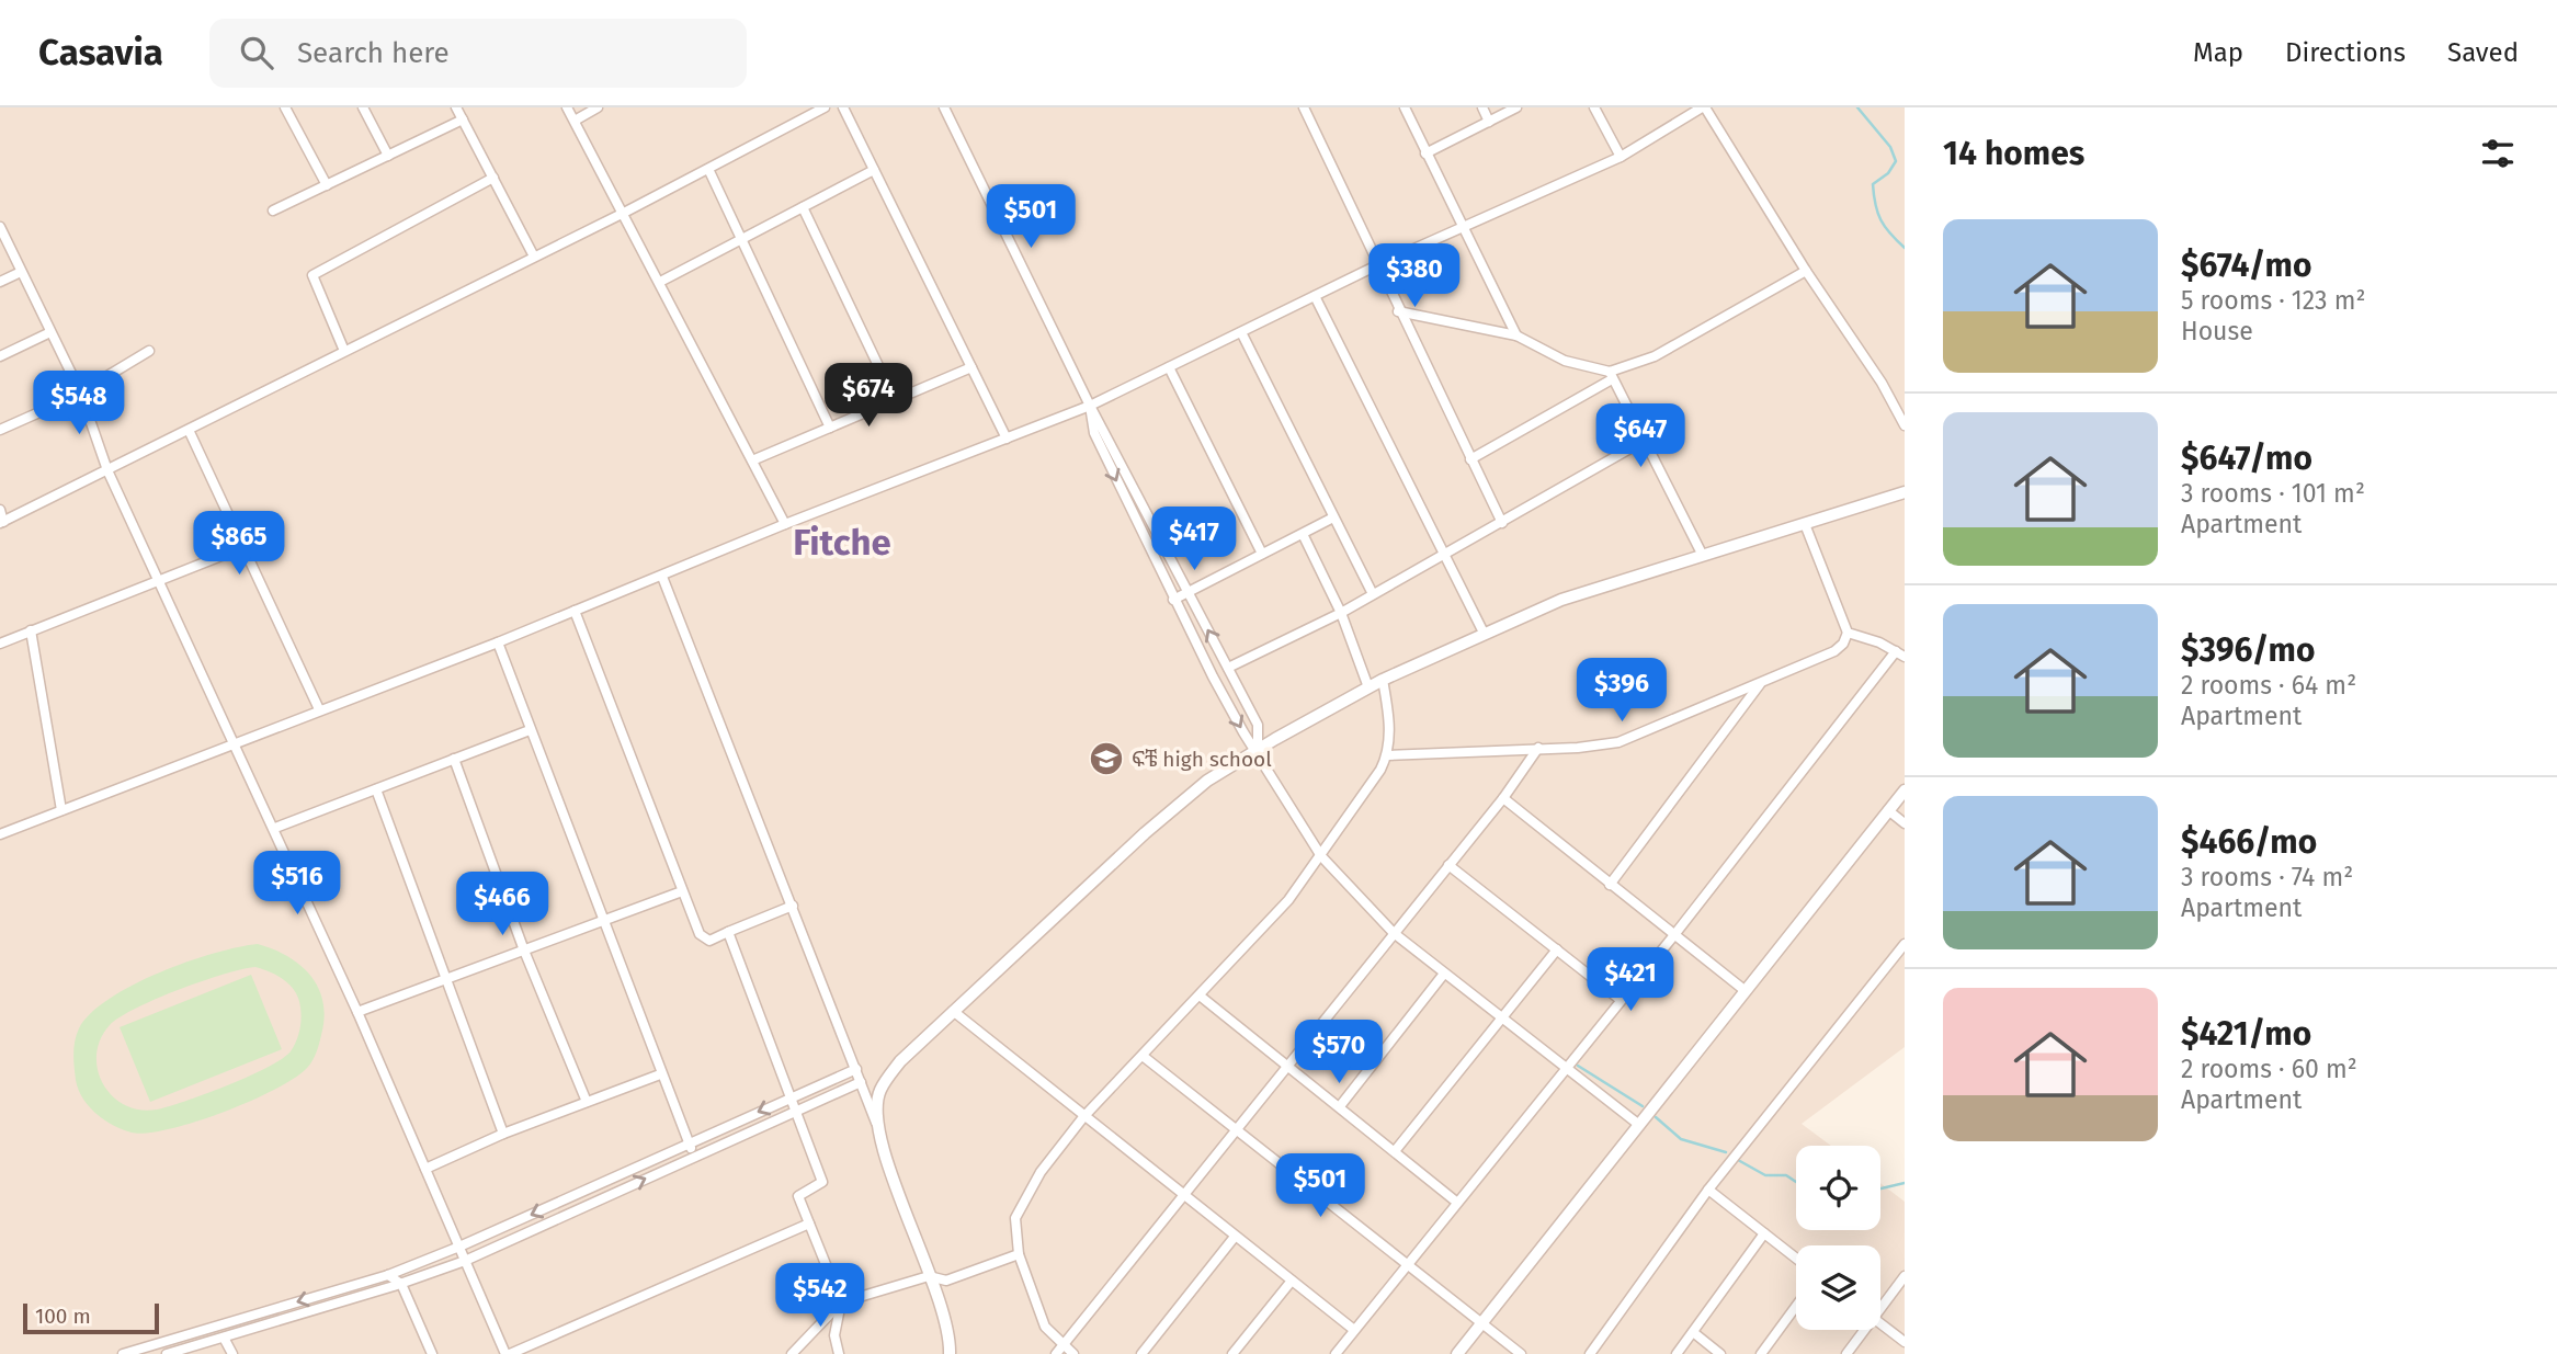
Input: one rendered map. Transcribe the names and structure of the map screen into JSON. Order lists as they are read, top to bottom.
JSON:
{
  "districts": ["Fitche"],
  "places": {
    "school or university": ["ፍቼ high school"]
  },
  "scale_bar": "100 m",
  "page": {
    "header": "Casavia",
    "search": "Search here",
    "nav": ["Map", "Directions", "Saved"],
    "heading": "14 homes",
    "price": [
      "$501",
      "$380",
      "$674",
      "$548",
      "$647",
      "$417",
      "$865",
      "$396",
      "$516",
      "$466",
      "$421",
      "$570",
      "$501",
      "$542"
    ],
    "list": [
      {
        "name": "$674/mo",
        "note": "5 rooms · 123 m² · House"
      },
      {
        "name": "$647/mo",
        "note": "3 rooms · 101 m² · Apartment"
      },
      {
        "name": "$396/mo",
        "note": "2 rooms · 64 m² · Apartment"
      },
      {
        "name": "$466/mo",
        "note": "3 rooms · 74 m² · Apartment"
      },
      {
        "name": "$421/mo",
        "note": "2 rooms · 60 m² · Apartment"
      }
    ],
    "scale": "100 m"
  }
}
